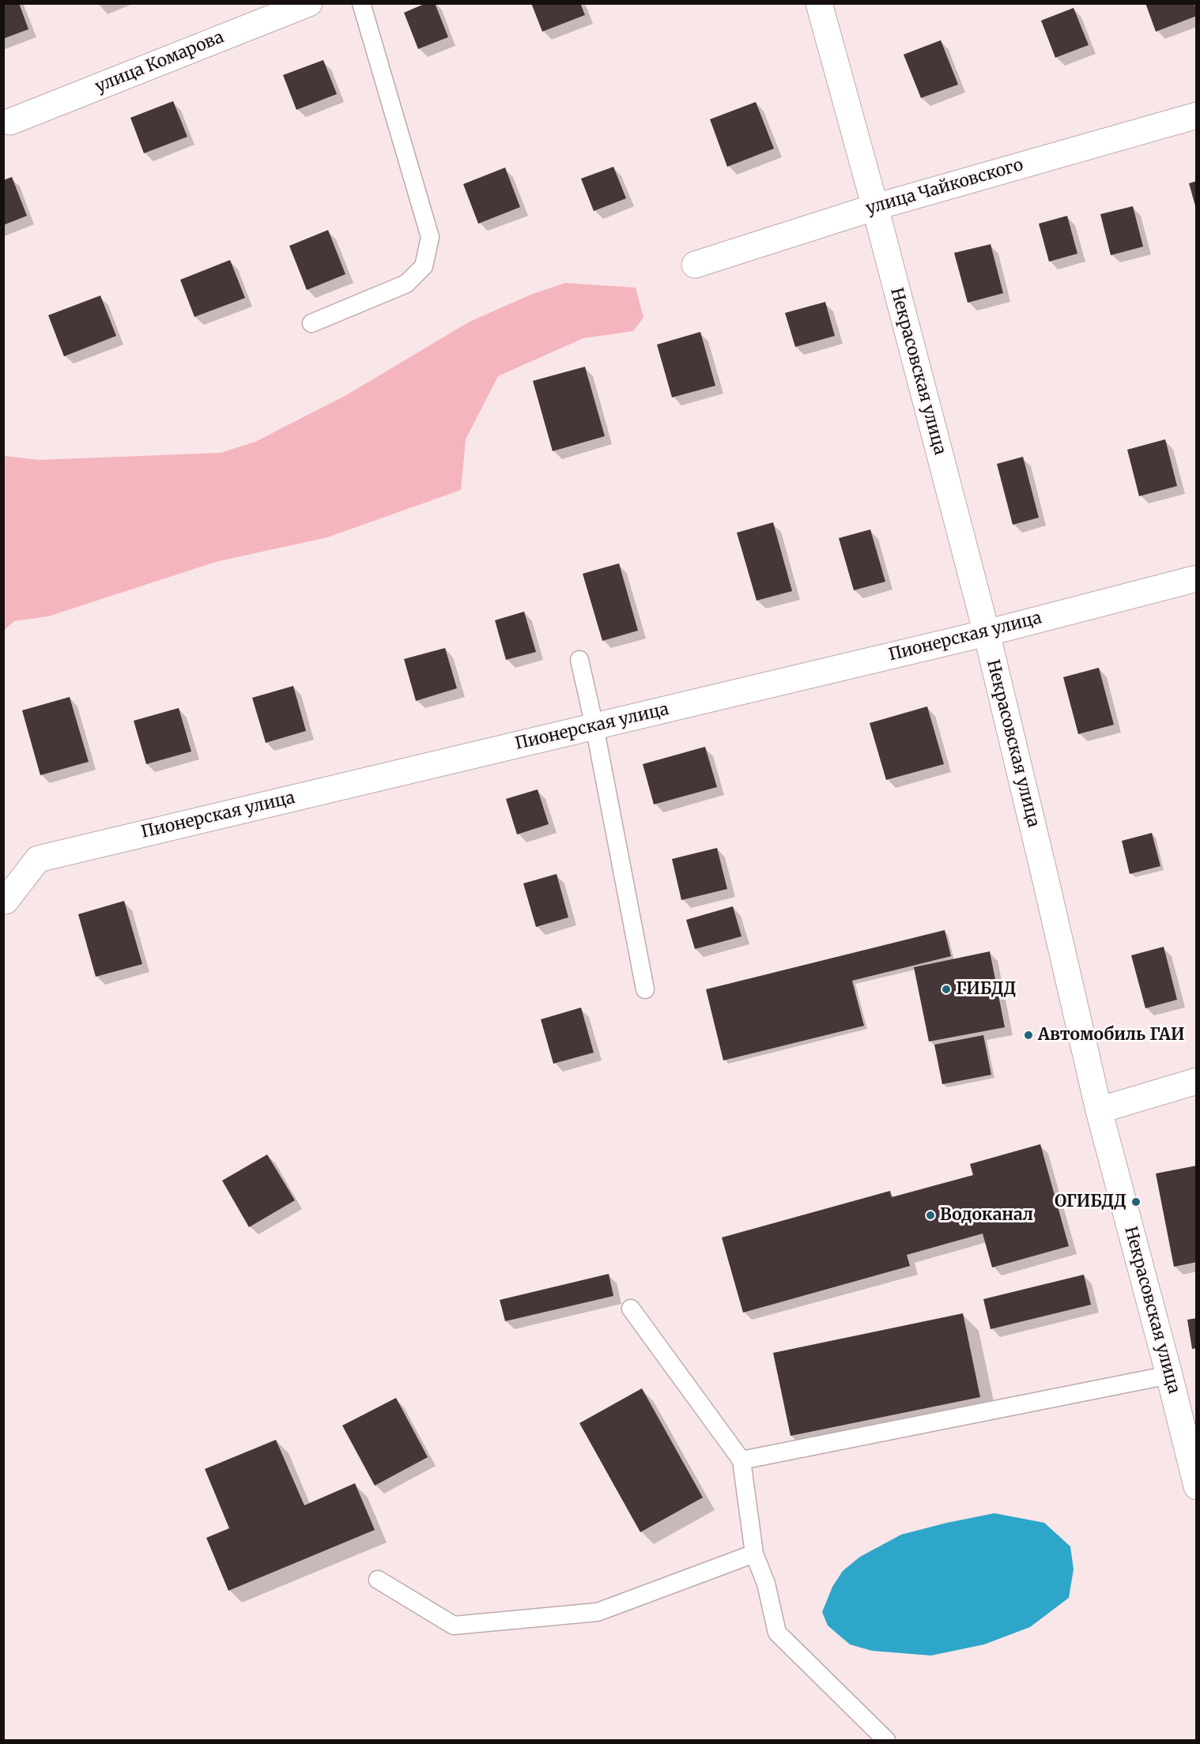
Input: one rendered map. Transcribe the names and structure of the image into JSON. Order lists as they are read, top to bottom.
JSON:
{
  "streets": {
    "street": [
      "улица Комарова",
      "улица Чайковского",
      "Некрасовская улица",
      "Пионерская улица"
    ]
  },
  "crossings": [
    ["улица Чайковского", "Некрасовская улица"],
    ["Некрасовская улица", "Пионерская улица"]
  ],
  "places": [
    "ГИБДД",
    "Автомобиль ГАИ",
    "ОГИБДД",
    "Водоканал"
  ]
}
